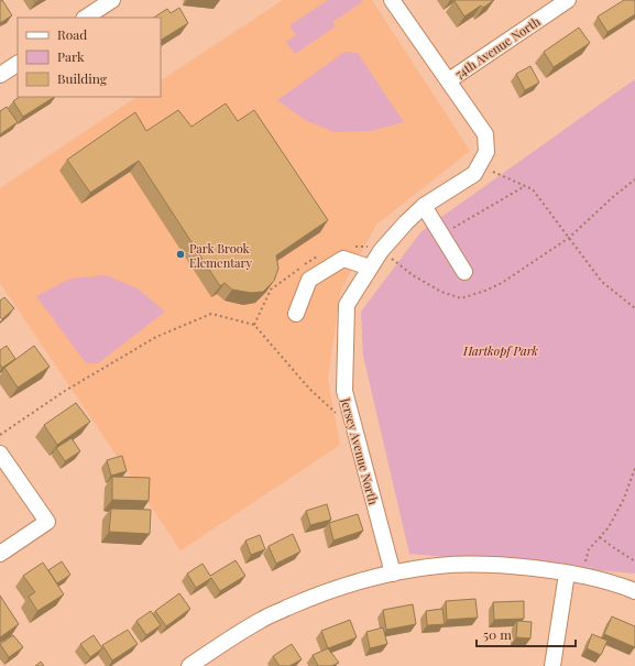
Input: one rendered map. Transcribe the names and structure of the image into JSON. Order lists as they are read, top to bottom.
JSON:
{
  "streets": {
    "street": ["74th Avenue North", "Jersey Avenue North"]
  },
  "crossings": [
    ["74th Avenue North", "Jersey Avenue North"]
  ],
  "parks": ["Hartkopf Park"],
  "places": ["Park Brook Elementary"],
  "legend": ["Road", "Park", "Building"],
  "scale_bar": "50 m"
}
